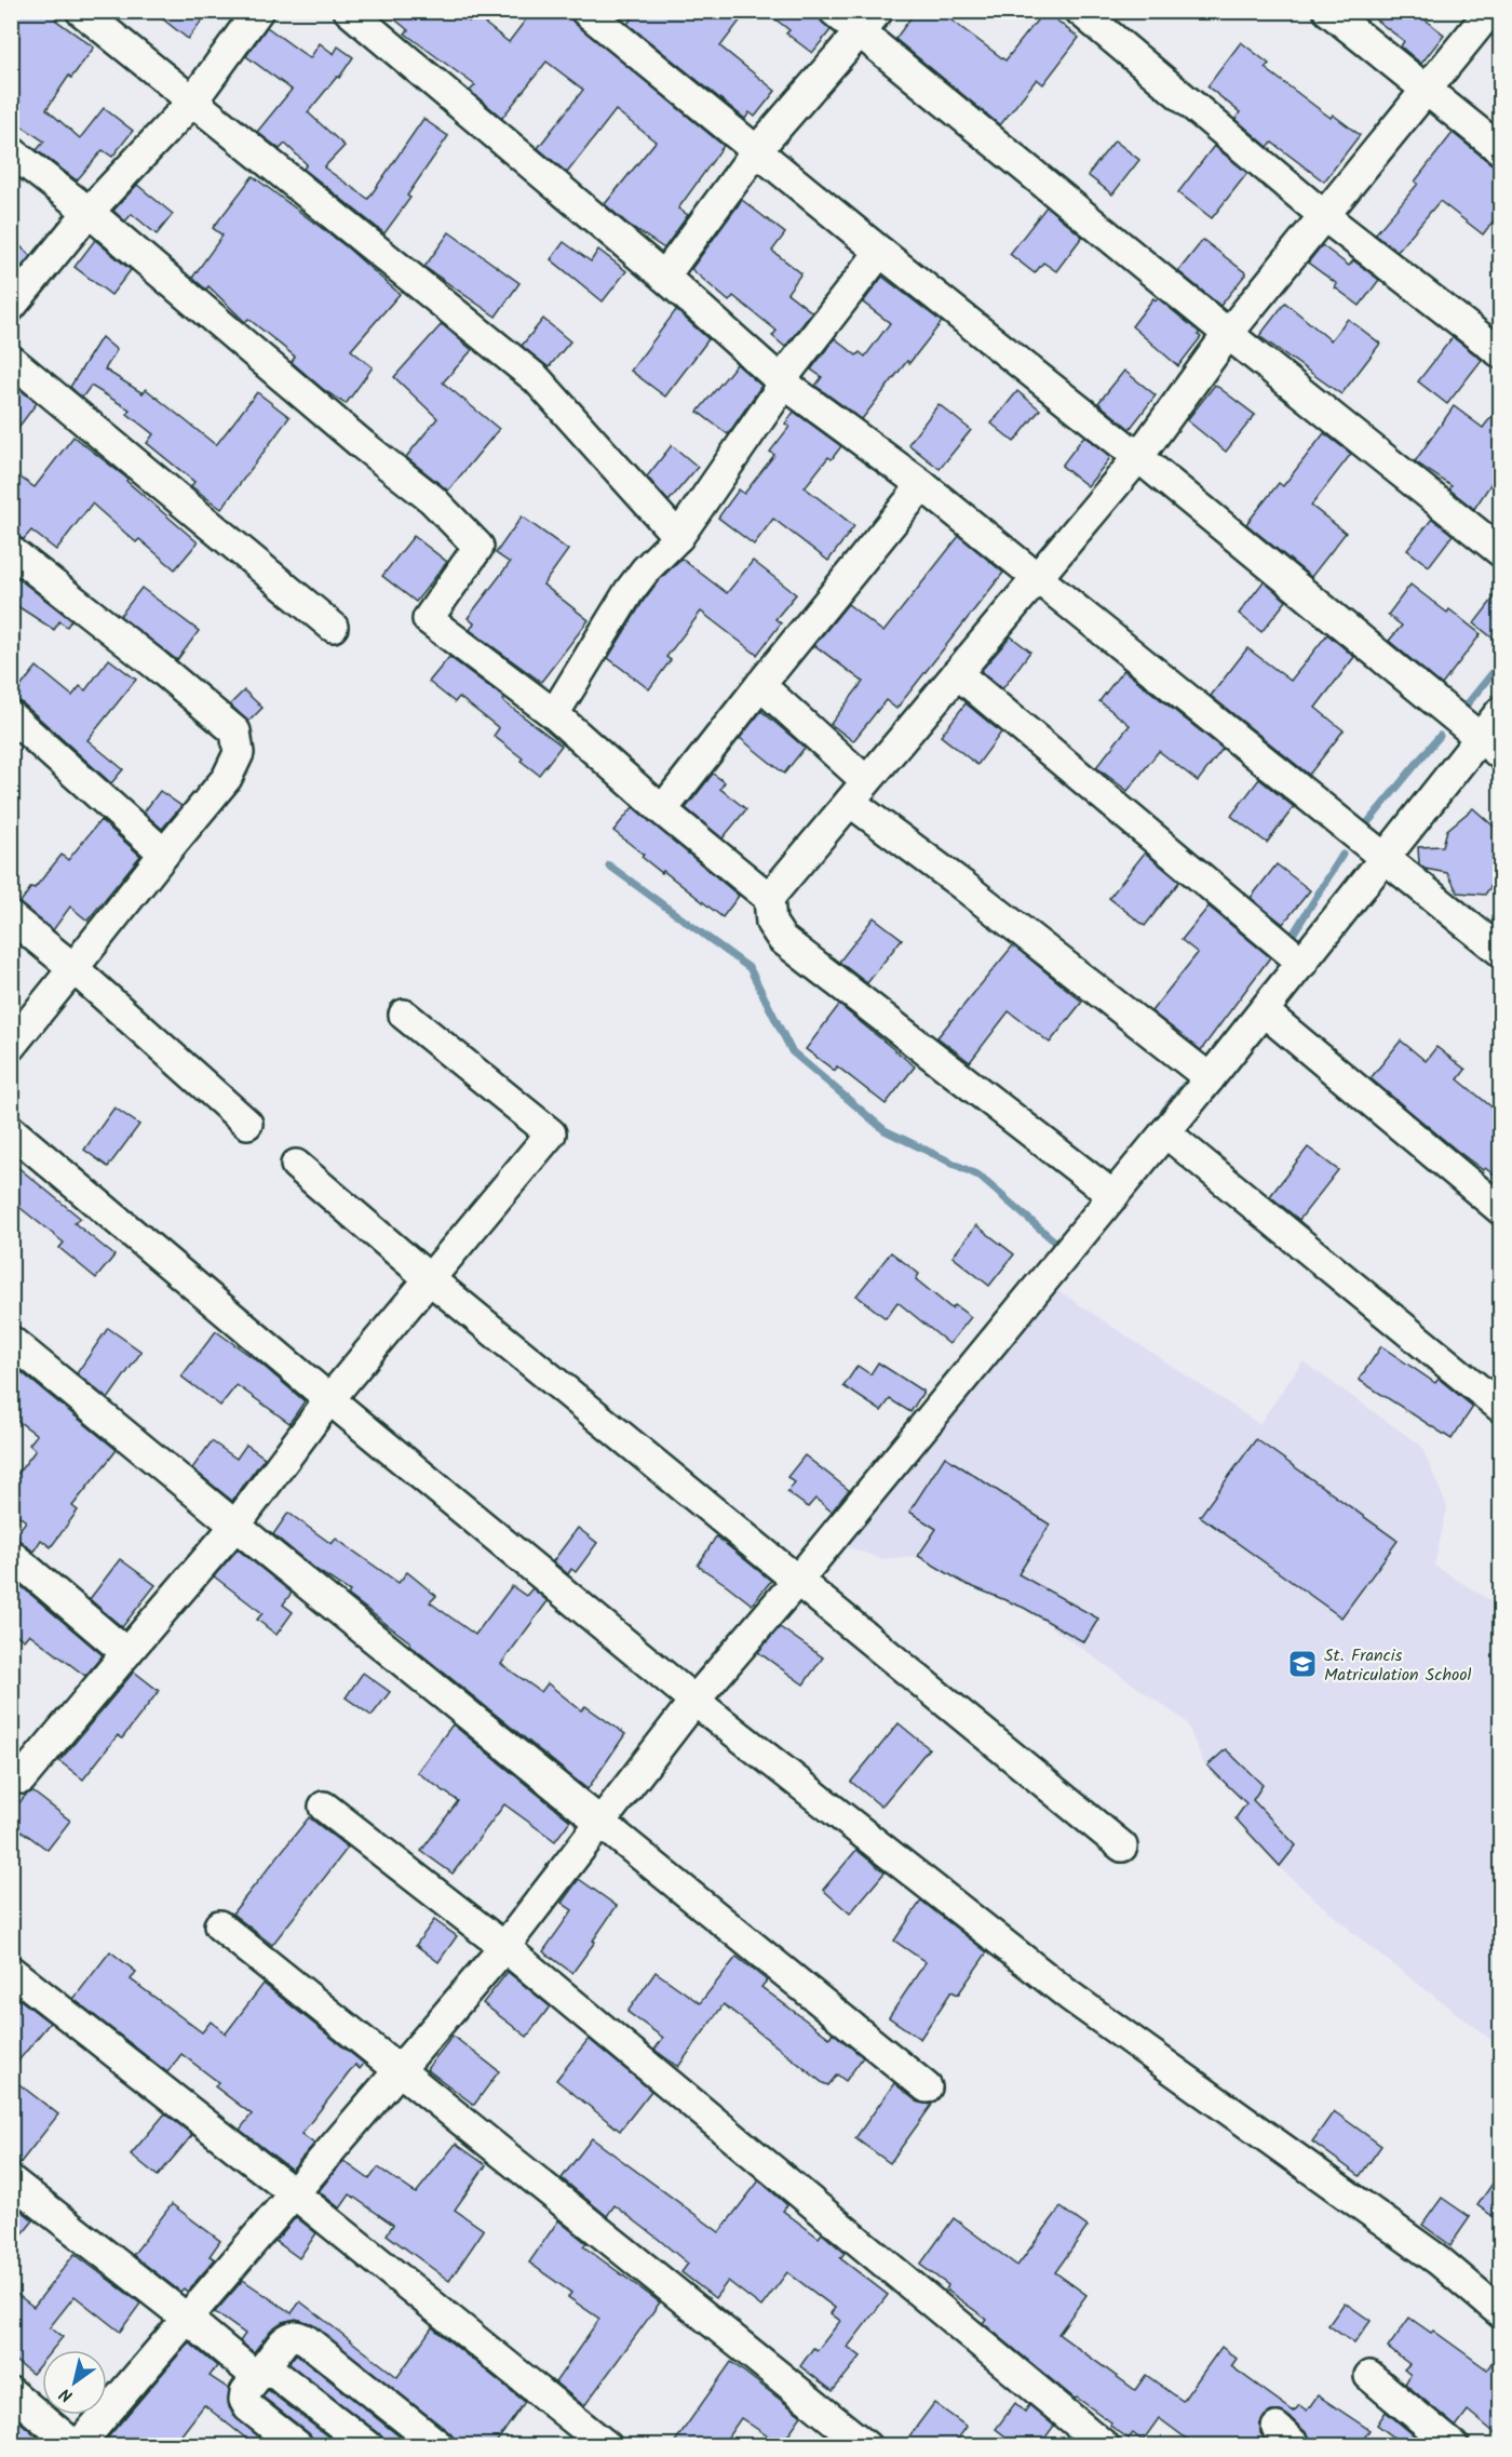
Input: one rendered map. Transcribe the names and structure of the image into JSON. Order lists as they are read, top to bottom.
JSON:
{
  "places": {
    "school or university": ["St. Francis Matriculation School"]
  },
  "north": "bottom left"
}
